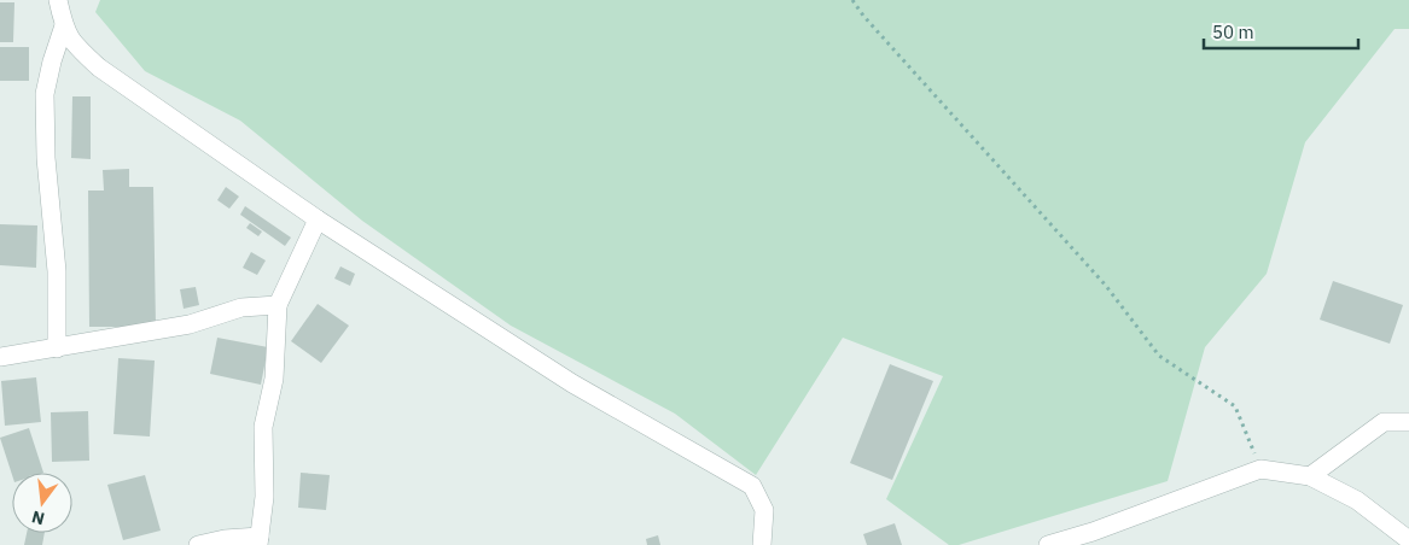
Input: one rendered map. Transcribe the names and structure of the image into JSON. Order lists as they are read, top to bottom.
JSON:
{
  "scale_bar": "50 m",
  "north": "bottom"
}
